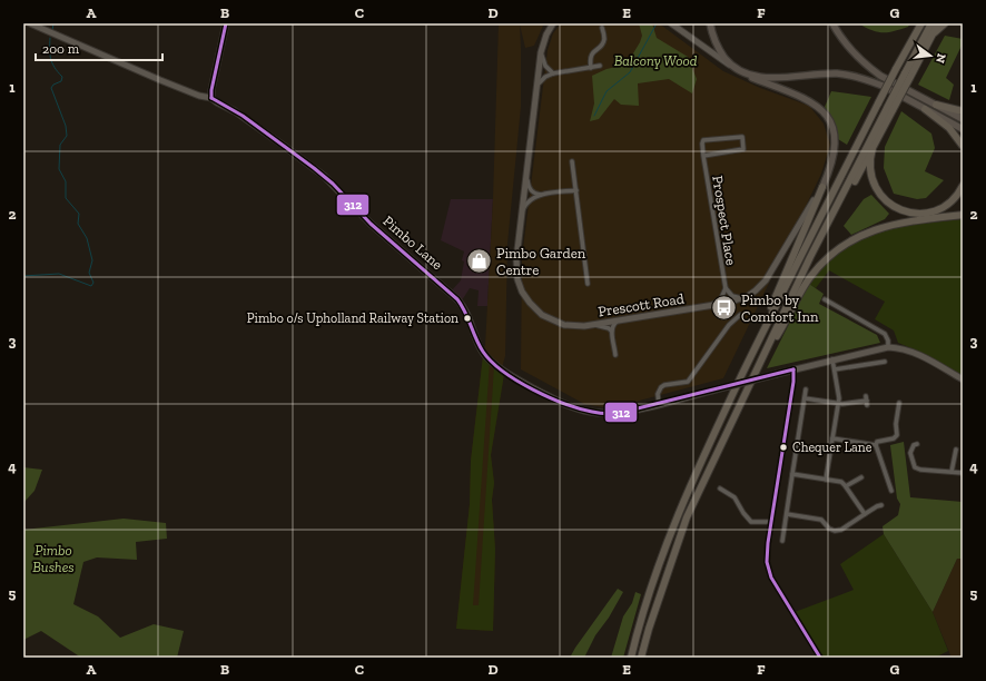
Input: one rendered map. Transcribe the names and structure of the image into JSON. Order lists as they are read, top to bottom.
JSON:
{
  "streets": {
    "main road": ["Prescott Road"],
    "street": ["Prospect Place", "Pimbo Lane"]
  },
  "parks": ["Balcony Wood", "Pimbo Bushes"],
  "places": {
    "shop": ["Pimbo Garden Centre"],
    "bus stop": ["Pimbo by Comfort Inn"],
    "other": ["Pimbo o/s Upholland Railway Station", "Chequer Lane"]
  },
  "lines": ["transit line 312"],
  "scale_bar": "200 m",
  "north": "right",
  "grid": {
    "columns": [
      "A",
      "B",
      "C",
      "D",
      "E",
      "F",
      "G"
    ],
    "rows": [
      "1",
      "2",
      "3",
      "4",
      "5"
    ]
  }
}
